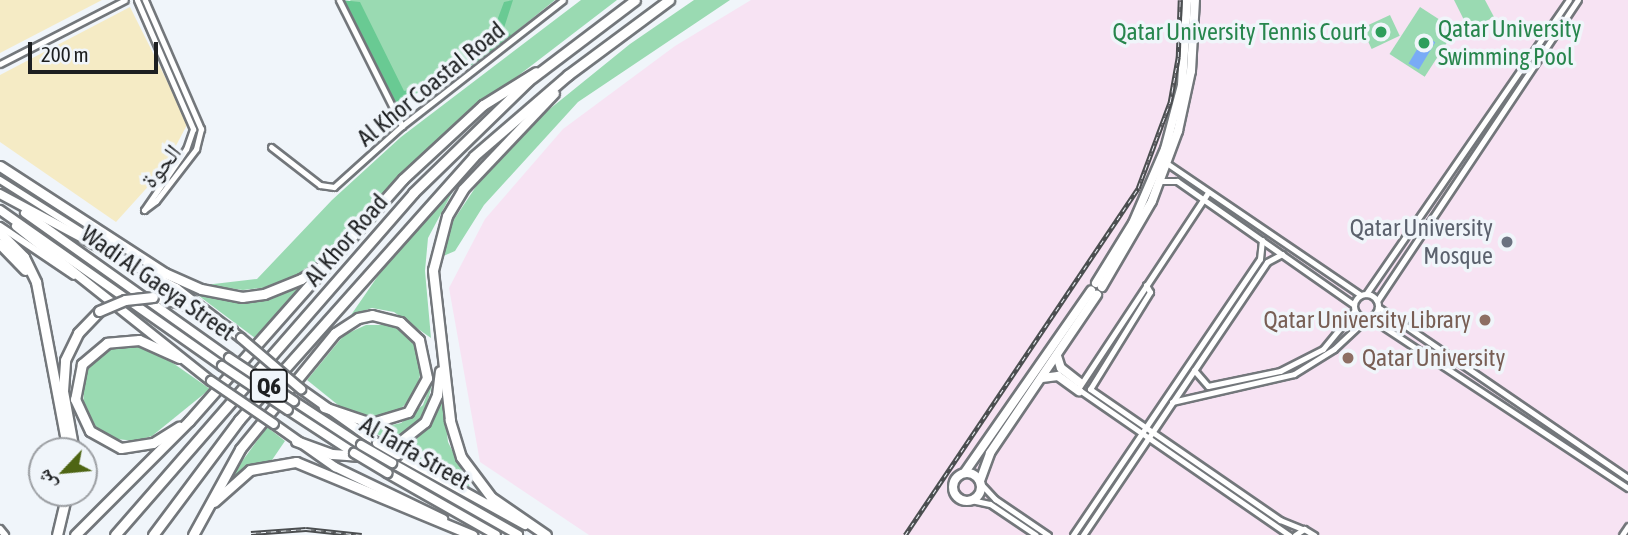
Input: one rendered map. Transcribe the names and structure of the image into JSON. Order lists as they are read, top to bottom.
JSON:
{
  "streets": {
    "highway": ["Al Khor Road", "Q6"],
    "main road": ["Wadi Al Gaeya Street", "Al Tarfa Street"],
    "street": ["Al Khor Coastal Road", "الحوة"]
  },
  "crossings": [
    ["Wadi Al Gaeya Street", "Al Tarfa Street"]
  ],
  "places": [
    "Qatar University Tennis Court",
    "Qatar University Swimming Pool",
    "Qatar University Mosque",
    "Qatar University Library",
    "Qatar University"
  ],
  "scale_bar": "200 m",
  "north": "bottom left"
}
